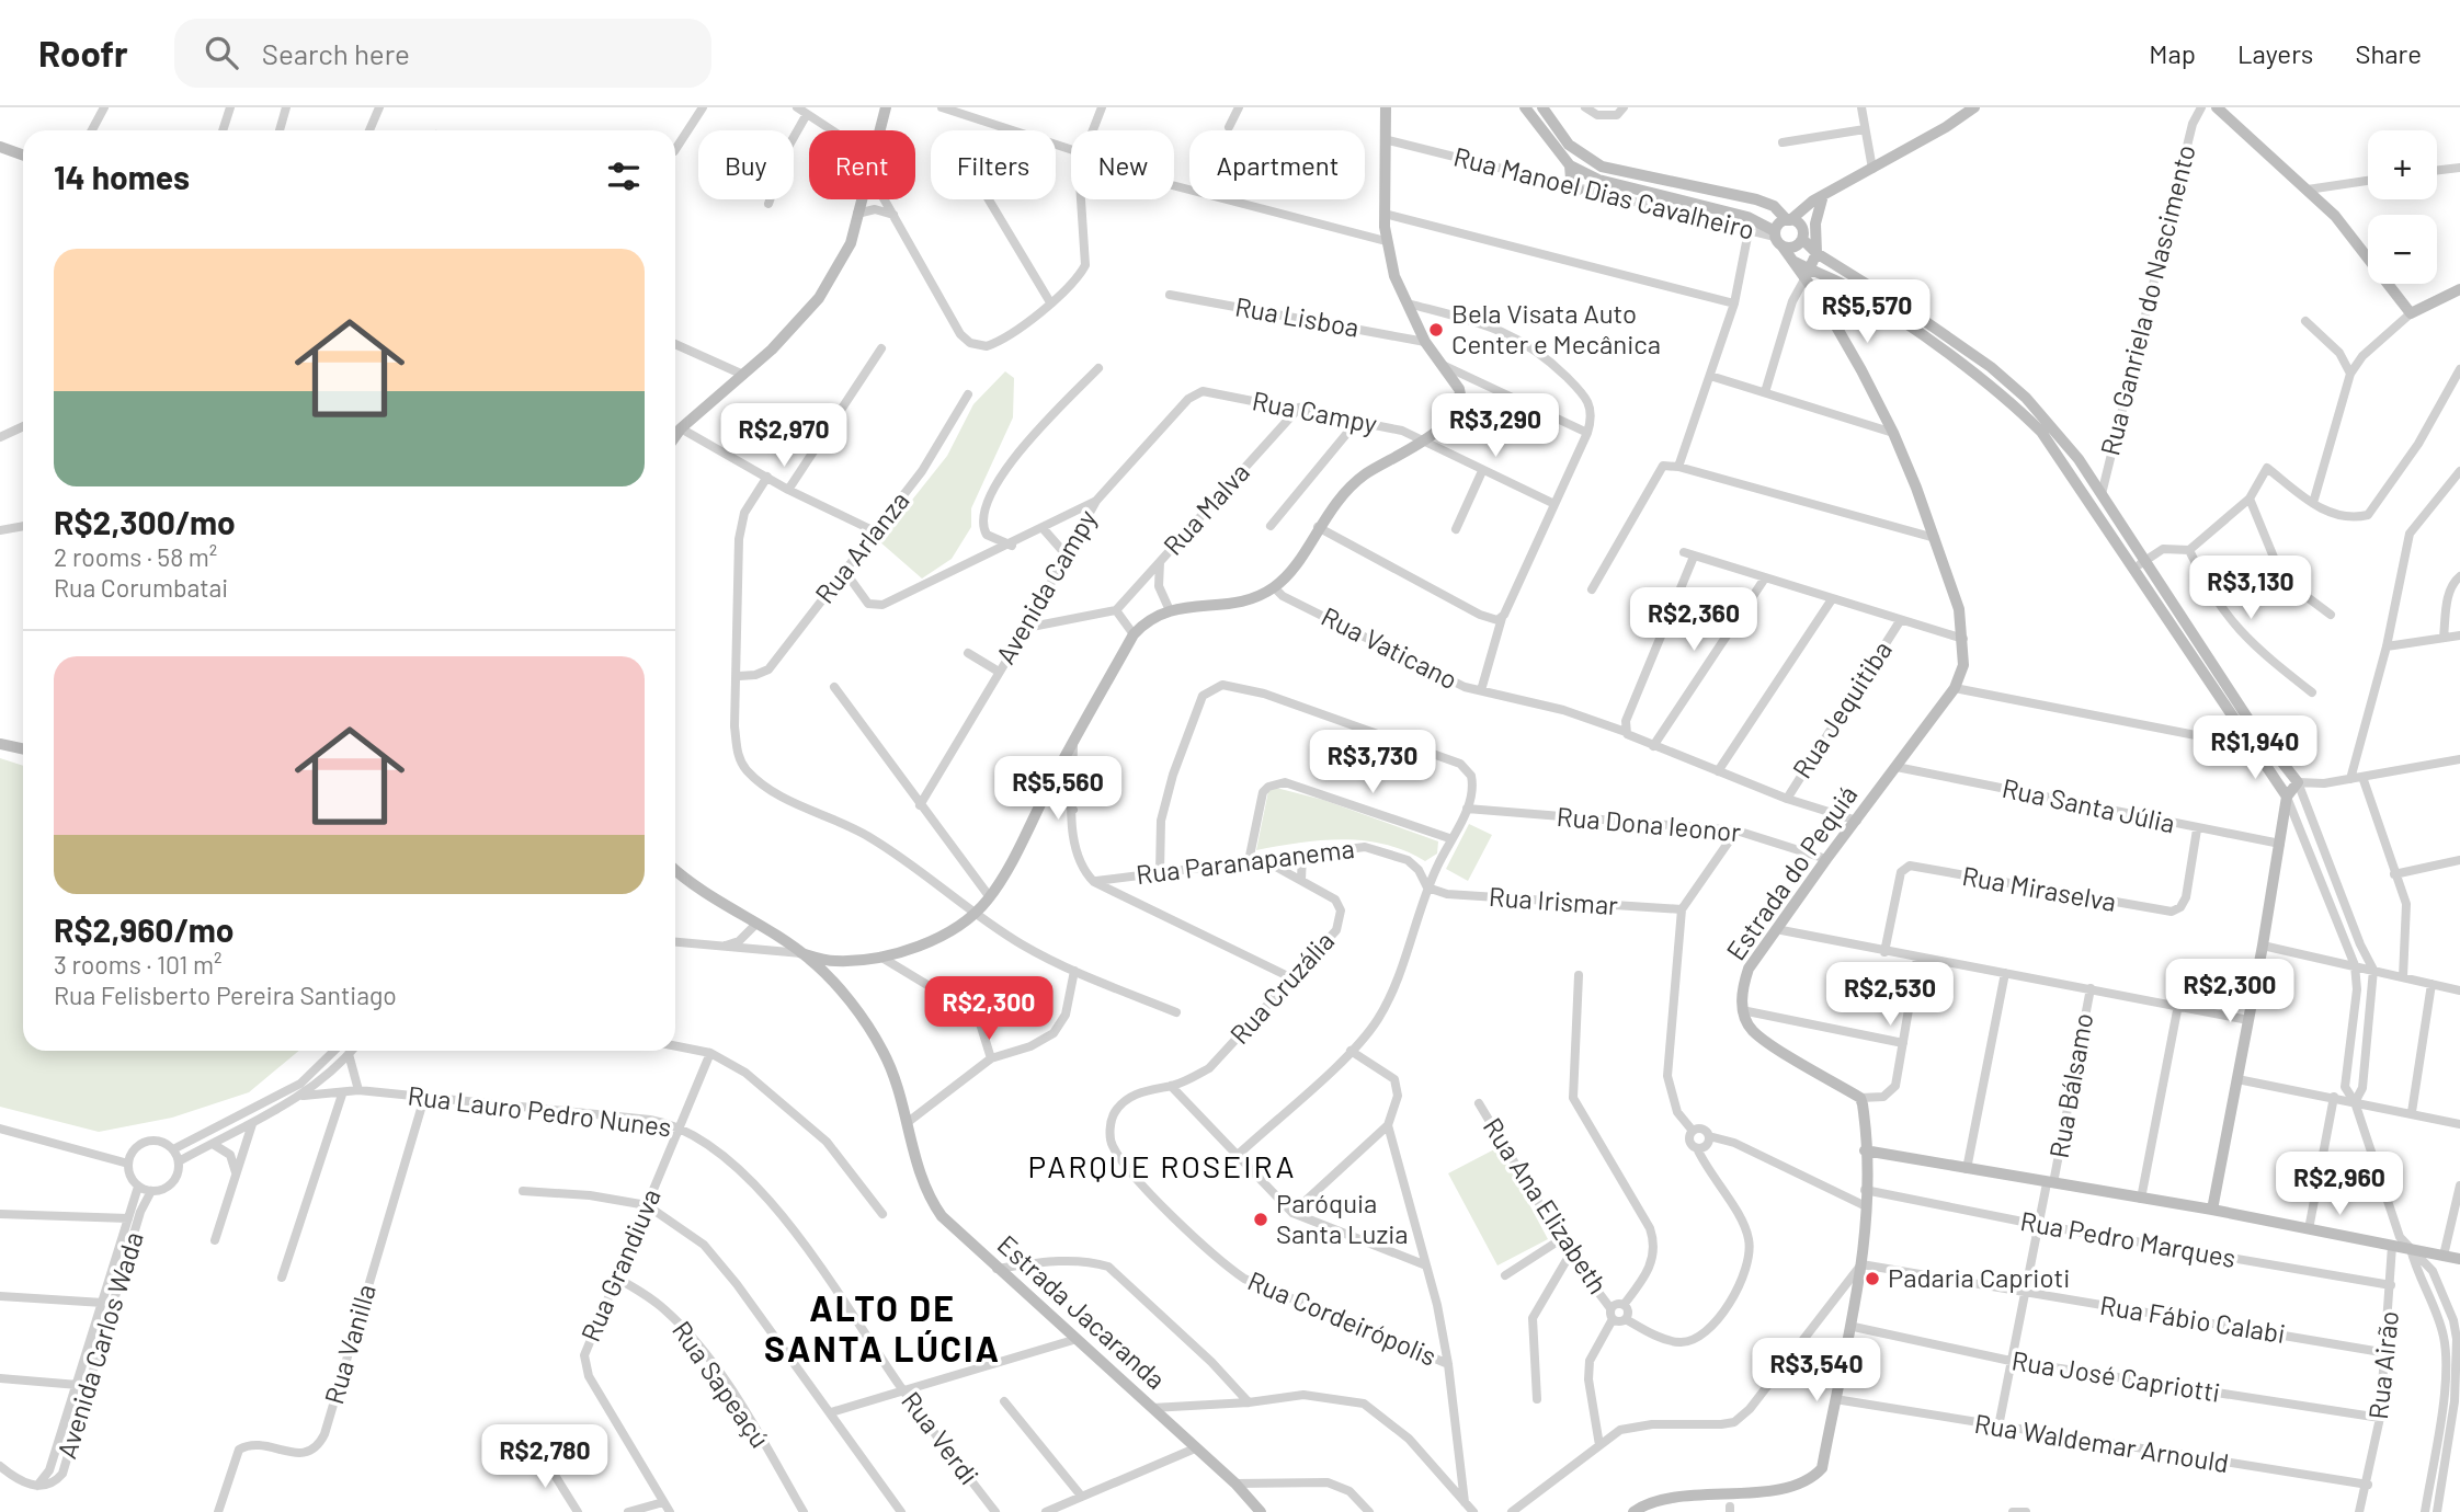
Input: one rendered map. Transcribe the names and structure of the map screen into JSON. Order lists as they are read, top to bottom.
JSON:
{
  "streets": {
    "main road": ["Estrada do Pequiá", "Estrada Jacaranda"],
    "street": [
      "Rua Manoel Dias Cavalheiro",
      "Rua Ganriela do Nascimento",
      "Rua Lisboa",
      "Rua Campy",
      "Rua Malva",
      "Rua Arlanza",
      "Avenida Campy",
      "Rua Vaticano",
      "Rua Jequitiba",
      "Rua Santa Júlia",
      "Rua Dona leonor",
      "Rua Paranapanema",
      "Rua Miraselva",
      "Rua Irismar",
      "Rua Cruzália",
      "Rua Bálsamo",
      "Rua Lauro Pedro Nunes",
      "Rua Ana Elizabeth",
      "Rua Pedro Marques",
      "Rua Grandiuva",
      "Rua Cordeirópolis",
      "Rua Fábio Calabi",
      "Rua Vanilla",
      "Avenida Carlos Wada",
      "Rua Airão",
      "Rua José Capriotti",
      "Rua Sapeaçú",
      "Rua Verdi",
      "Rua Waldemar Arnould"
    ]
  },
  "crossings": [
    ["Rua Campy", "Rua Malva"],
    ["Rua Campy", "Avenida Campy"],
    ["Rua Vaticano", "Rua Jequitiba"],
    ["Rua Vaticano", "Estrada do Pequiá"],
    ["Rua Santa Júlia", "Estrada do Pequiá"],
    ["Rua Santa Júlia", "Rua Miraselva"],
    ["Rua Dona leonor", "Estrada do Pequiá"],
    ["Rua Paranapanema", "Rua Irismar"],
    ["Rua Paranapanema", "Rua Cruzália"],
    ["Rua Cruzália", "Rua Cordeirópolis"],
    ["Rua Bálsamo", "Rua Pedro Marques"],
    ["Rua Bálsamo", "Rua Fábio Calabi"],
    ["Rua Bálsamo", "Rua José Capriotti"],
    ["Rua Bálsamo", "Rua Waldemar Arnould"],
    ["Rua Lauro Pedro Nunes", "Rua Grandiuva"],
    ["Rua Lauro Pedro Nunes", "Rua Vanilla"],
    ["Rua Lauro Pedro Nunes", "Rua Verdi"],
    ["Rua Pedro Marques", "Rua Airão"],
    ["Rua Grandiuva", "Rua Sapeaçú"],
    ["Rua Fábio Calabi", "Rua Airão"],
    ["Rua Airão", "Rua José Capriotti"],
    ["Rua Airão", "Rua Waldemar Arnould"]
  ],
  "districts": ["PARQUE ROSEIRA", "ALTO DE SANTA LÚCIA"],
  "places": ["Bela Visata Auto Center e Mecânica", "Paróquia Santa Luzia", "Padaria Caprioti"],
  "page": {
    "header": "Roofr",
    "search": "Search here",
    "nav": ["Map", "Layers", "Share"],
    "map_buttons": ["+", "−"],
    "chip": [
      "Buy",
      "Rent",
      "Filters",
      "New",
      "Apartment"
    ],
    "heading": "14 homes",
    "list": [
      {
        "name": "R$2,300/mo",
        "note": "2 rooms · 58 m² · Rua Corumbatai"
      },
      {
        "name": "R$2,960/mo",
        "note": "3 rooms · 101 m² · Rua Felisberto Pereira Santiago"
      }
    ],
    "price": [
      "R$5,570",
      "R$3,290",
      "R$2,970",
      "R$3,130",
      "R$2,360",
      "R$1,940",
      "R$3,730",
      "R$5,560",
      "R$2,300",
      "R$2,530",
      "R$2,300",
      "R$2,960",
      "R$3,540",
      "R$2,780"
    ]
  }
}
